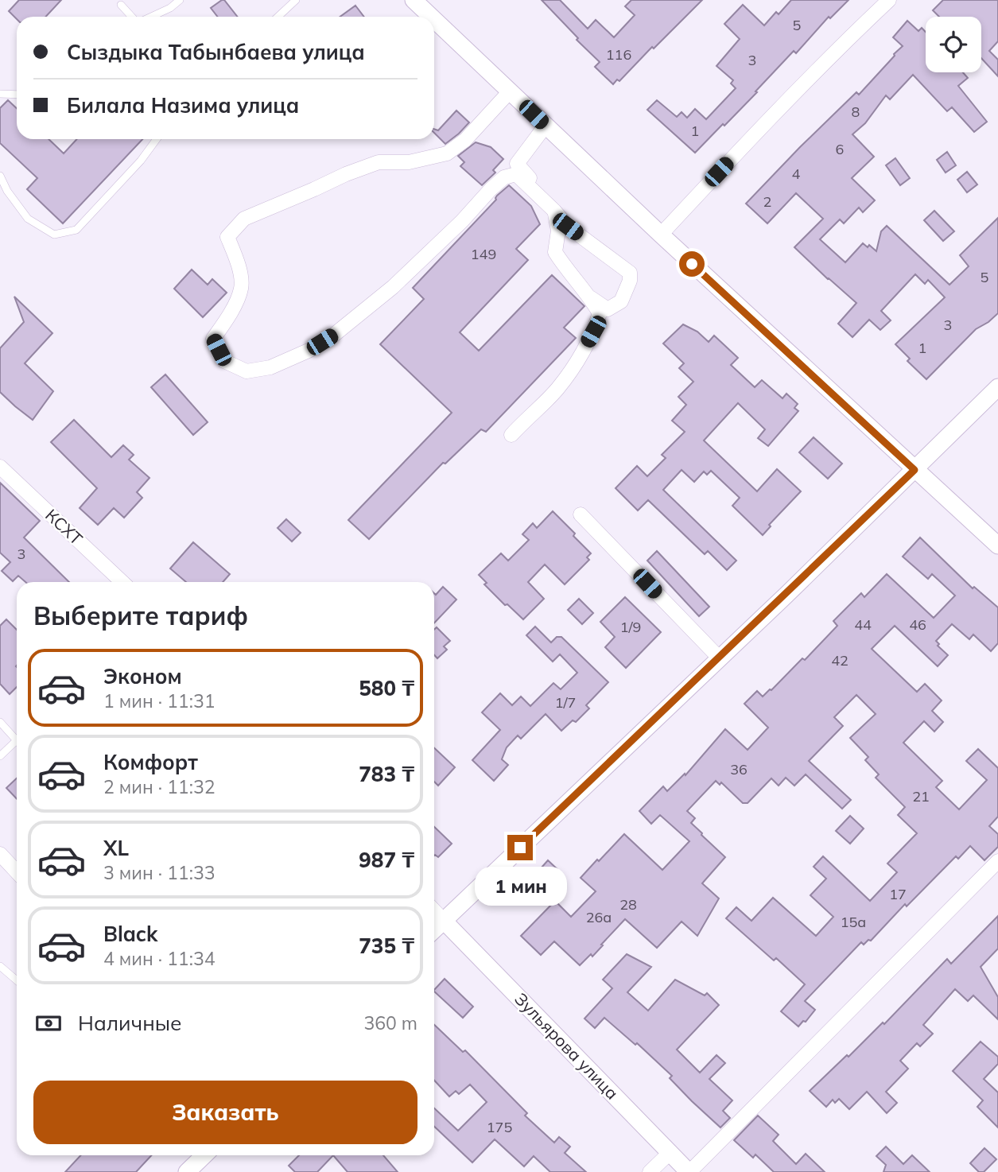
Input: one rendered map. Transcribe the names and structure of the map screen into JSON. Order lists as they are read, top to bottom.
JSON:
{
  "streets": {
    "street": ["КСХТ", "Зульярова улица"]
  },
  "house_numbers": [
    "5",
    "116",
    "3",
    "8",
    "1",
    "6",
    "4",
    "2",
    "149",
    "5",
    "3",
    "1",
    "3",
    "44",
    "46",
    "1/9",
    "42",
    "1/7",
    "36",
    "21",
    "17",
    "28",
    "26а",
    "15а",
    "175"
  ],
  "page": {
    "banner": ["Сыздыка Табынбаева улица", "Билала Назима улица"],
    "heading": "Выберите тариф",
    "list": [
      {
        "name": "Эконом",
        "note": "1 мин · 11:31",
        "value": "580 ₸"
      },
      {
        "name": "Комфорт",
        "note": "2 мин · 11:32",
        "value": "783 ₸"
      },
      {
        "name": "XL",
        "note": "3 мин · 11:33",
        "value": "987 ₸"
      },
      {
        "name": "Black",
        "note": "4 мин · 11:34",
        "value": "735 ₸"
      }
    ],
    "bubble": "1 мин",
    "pay": ["Наличные", "360 m"],
    "buttons": "Заказать"
  }
}
